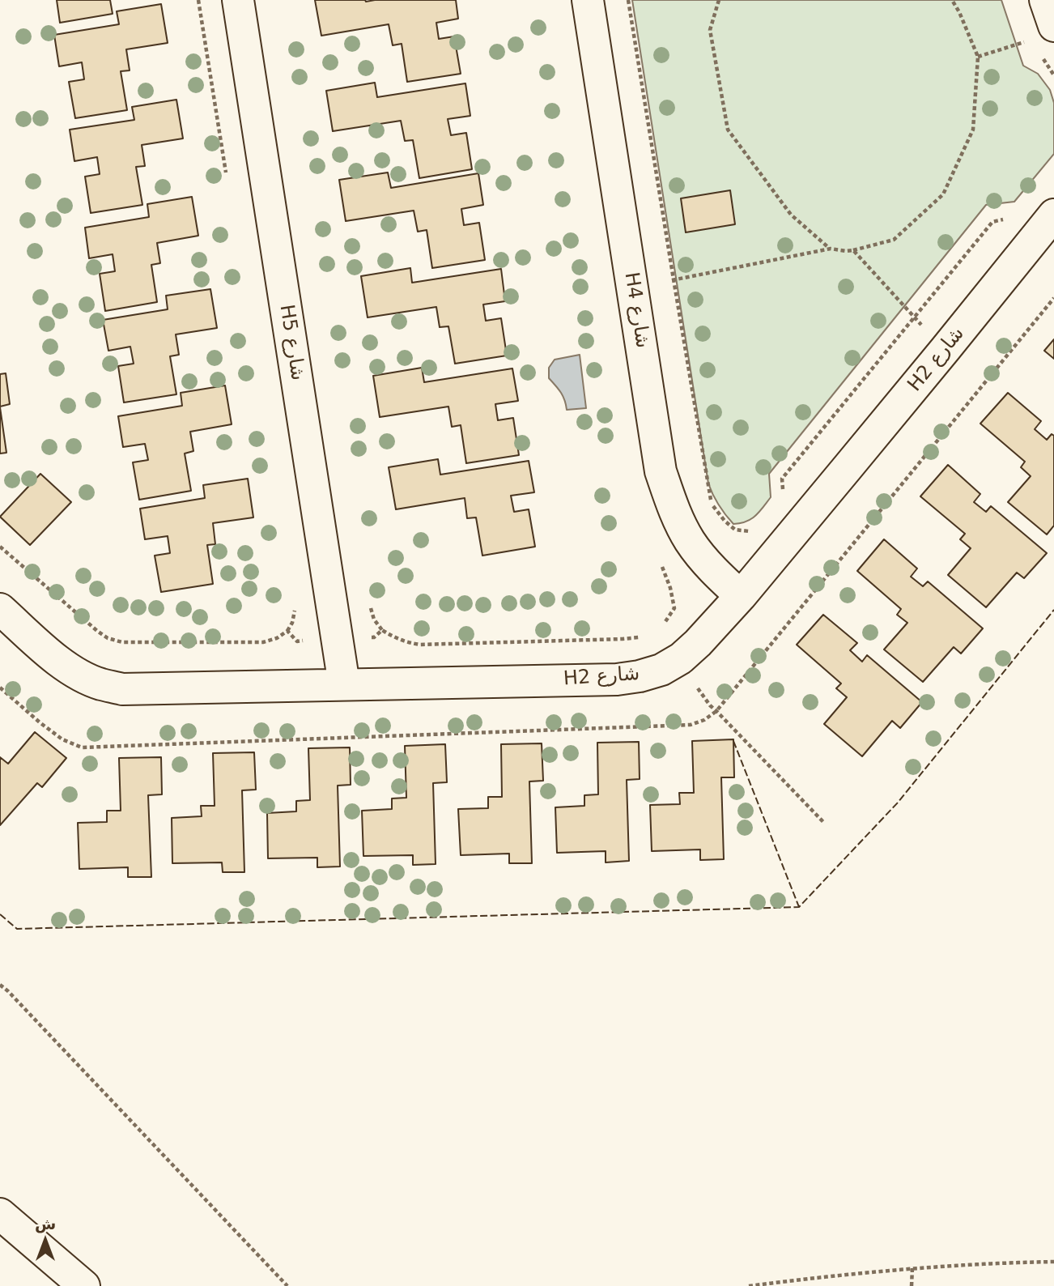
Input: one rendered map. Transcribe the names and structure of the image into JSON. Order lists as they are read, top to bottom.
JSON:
{
  "streets": {
    "street": ["H4 شارع", "H5 شارع", "H2 شارع"]
  },
  "crossings": [
    ["H4 شارع", "H2 شارع"],
    ["H5 شارع", "H2 شارع"]
  ],
  "north": "top"
}
